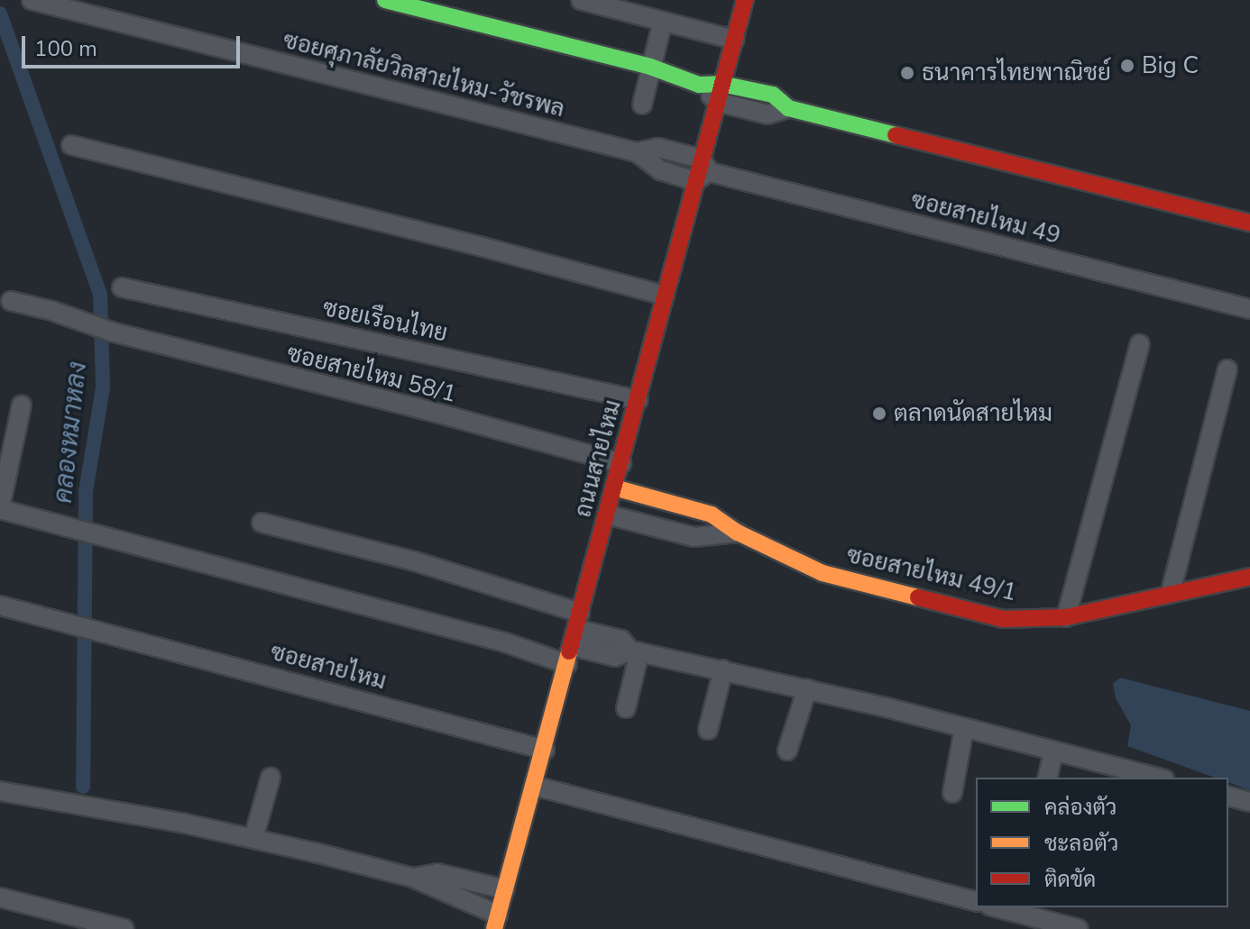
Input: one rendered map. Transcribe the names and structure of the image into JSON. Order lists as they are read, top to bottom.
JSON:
{
  "streets": {
    "street": [
      "ซอยศุภาลัยวิลสายไหม-วัชรพล",
      "ซอยสายไหม 49",
      "ซอยเรือนไทย",
      "ซอยสายไหม 58/1",
      "ถนนสายไหม",
      "ซอยสายไหม 49/1",
      "ซอยสายไหม"
    ]
  },
  "crossings": [
    ["ซอยศุภาลัยวิลสายไหม-วัชรพล", "ซอยสายไหม 49"],
    ["ซอยศุภาลัยวิลสายไหม-วัชรพล", "ถนนสายไหม"],
    ["ซอยสายไหม 49", "ถนนสายไหม"],
    ["ซอยเรือนไทย", "ถนนสายไหม"],
    ["ซอยสายไหม 58/1", "ถนนสายไหม"],
    ["ซอยสายไหม 58/1", "ซอยสายไหม 49/1"],
    ["ถนนสายไหม", "ซอยสายไหม 49/1"],
    ["ถนนสายไหม", "ซอยสายไหม"]
  ],
  "water": ["คลองหมาหลง"],
  "places": ["Big C", "ธนาคารไทยพาณิชย์", "ตลาดนัดสายไหม"],
  "legend": ["คล่องตัว", "ชะลอตัว", "ติดขัด"],
  "scale_bar": "100 m"
}
